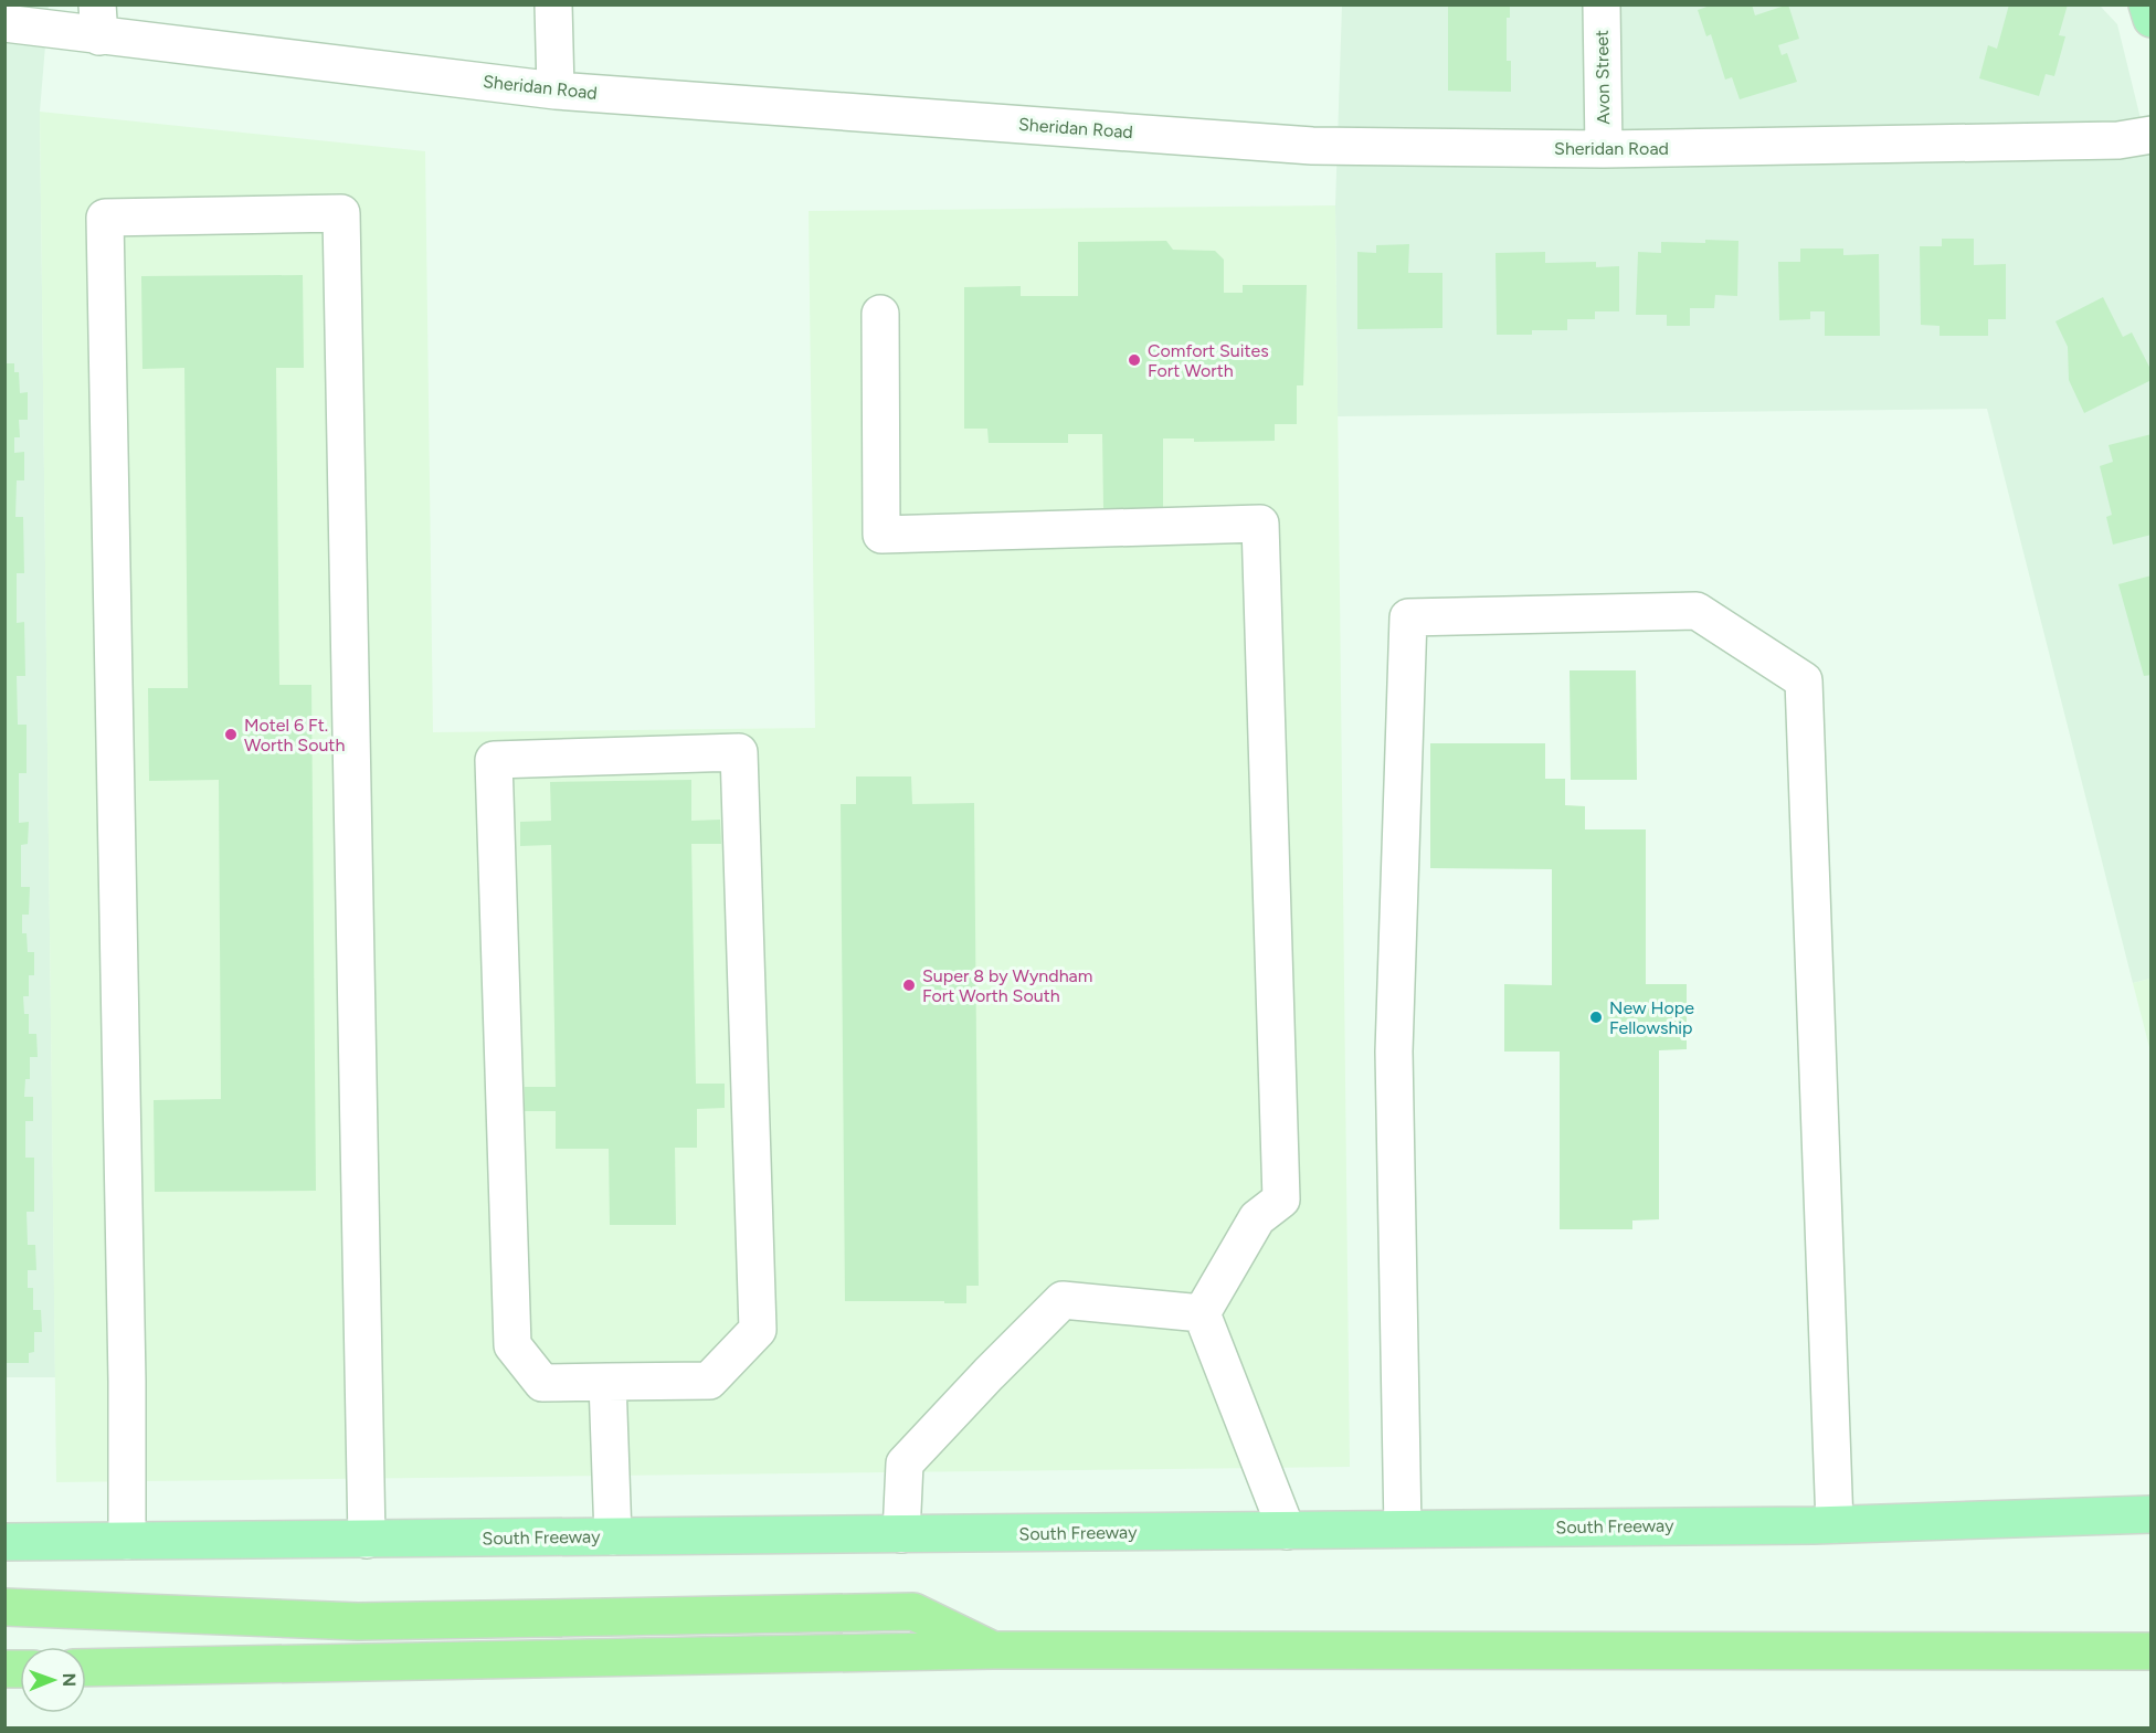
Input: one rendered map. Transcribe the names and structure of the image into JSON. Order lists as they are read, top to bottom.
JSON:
{
  "streets": {
    "main road": ["South Freeway"],
    "street": ["Avon Street", "Sheridan Road"]
  },
  "crossings": [
    ["Avon Street", "Sheridan Road"]
  ],
  "places": [
    "Comfort Suites Fort Worth",
    "Motel 6 Ft. Worth South",
    "Super 8 by Wyndham Fort Worth South",
    "New Hope Fellowship"
  ],
  "north": "right"
}
